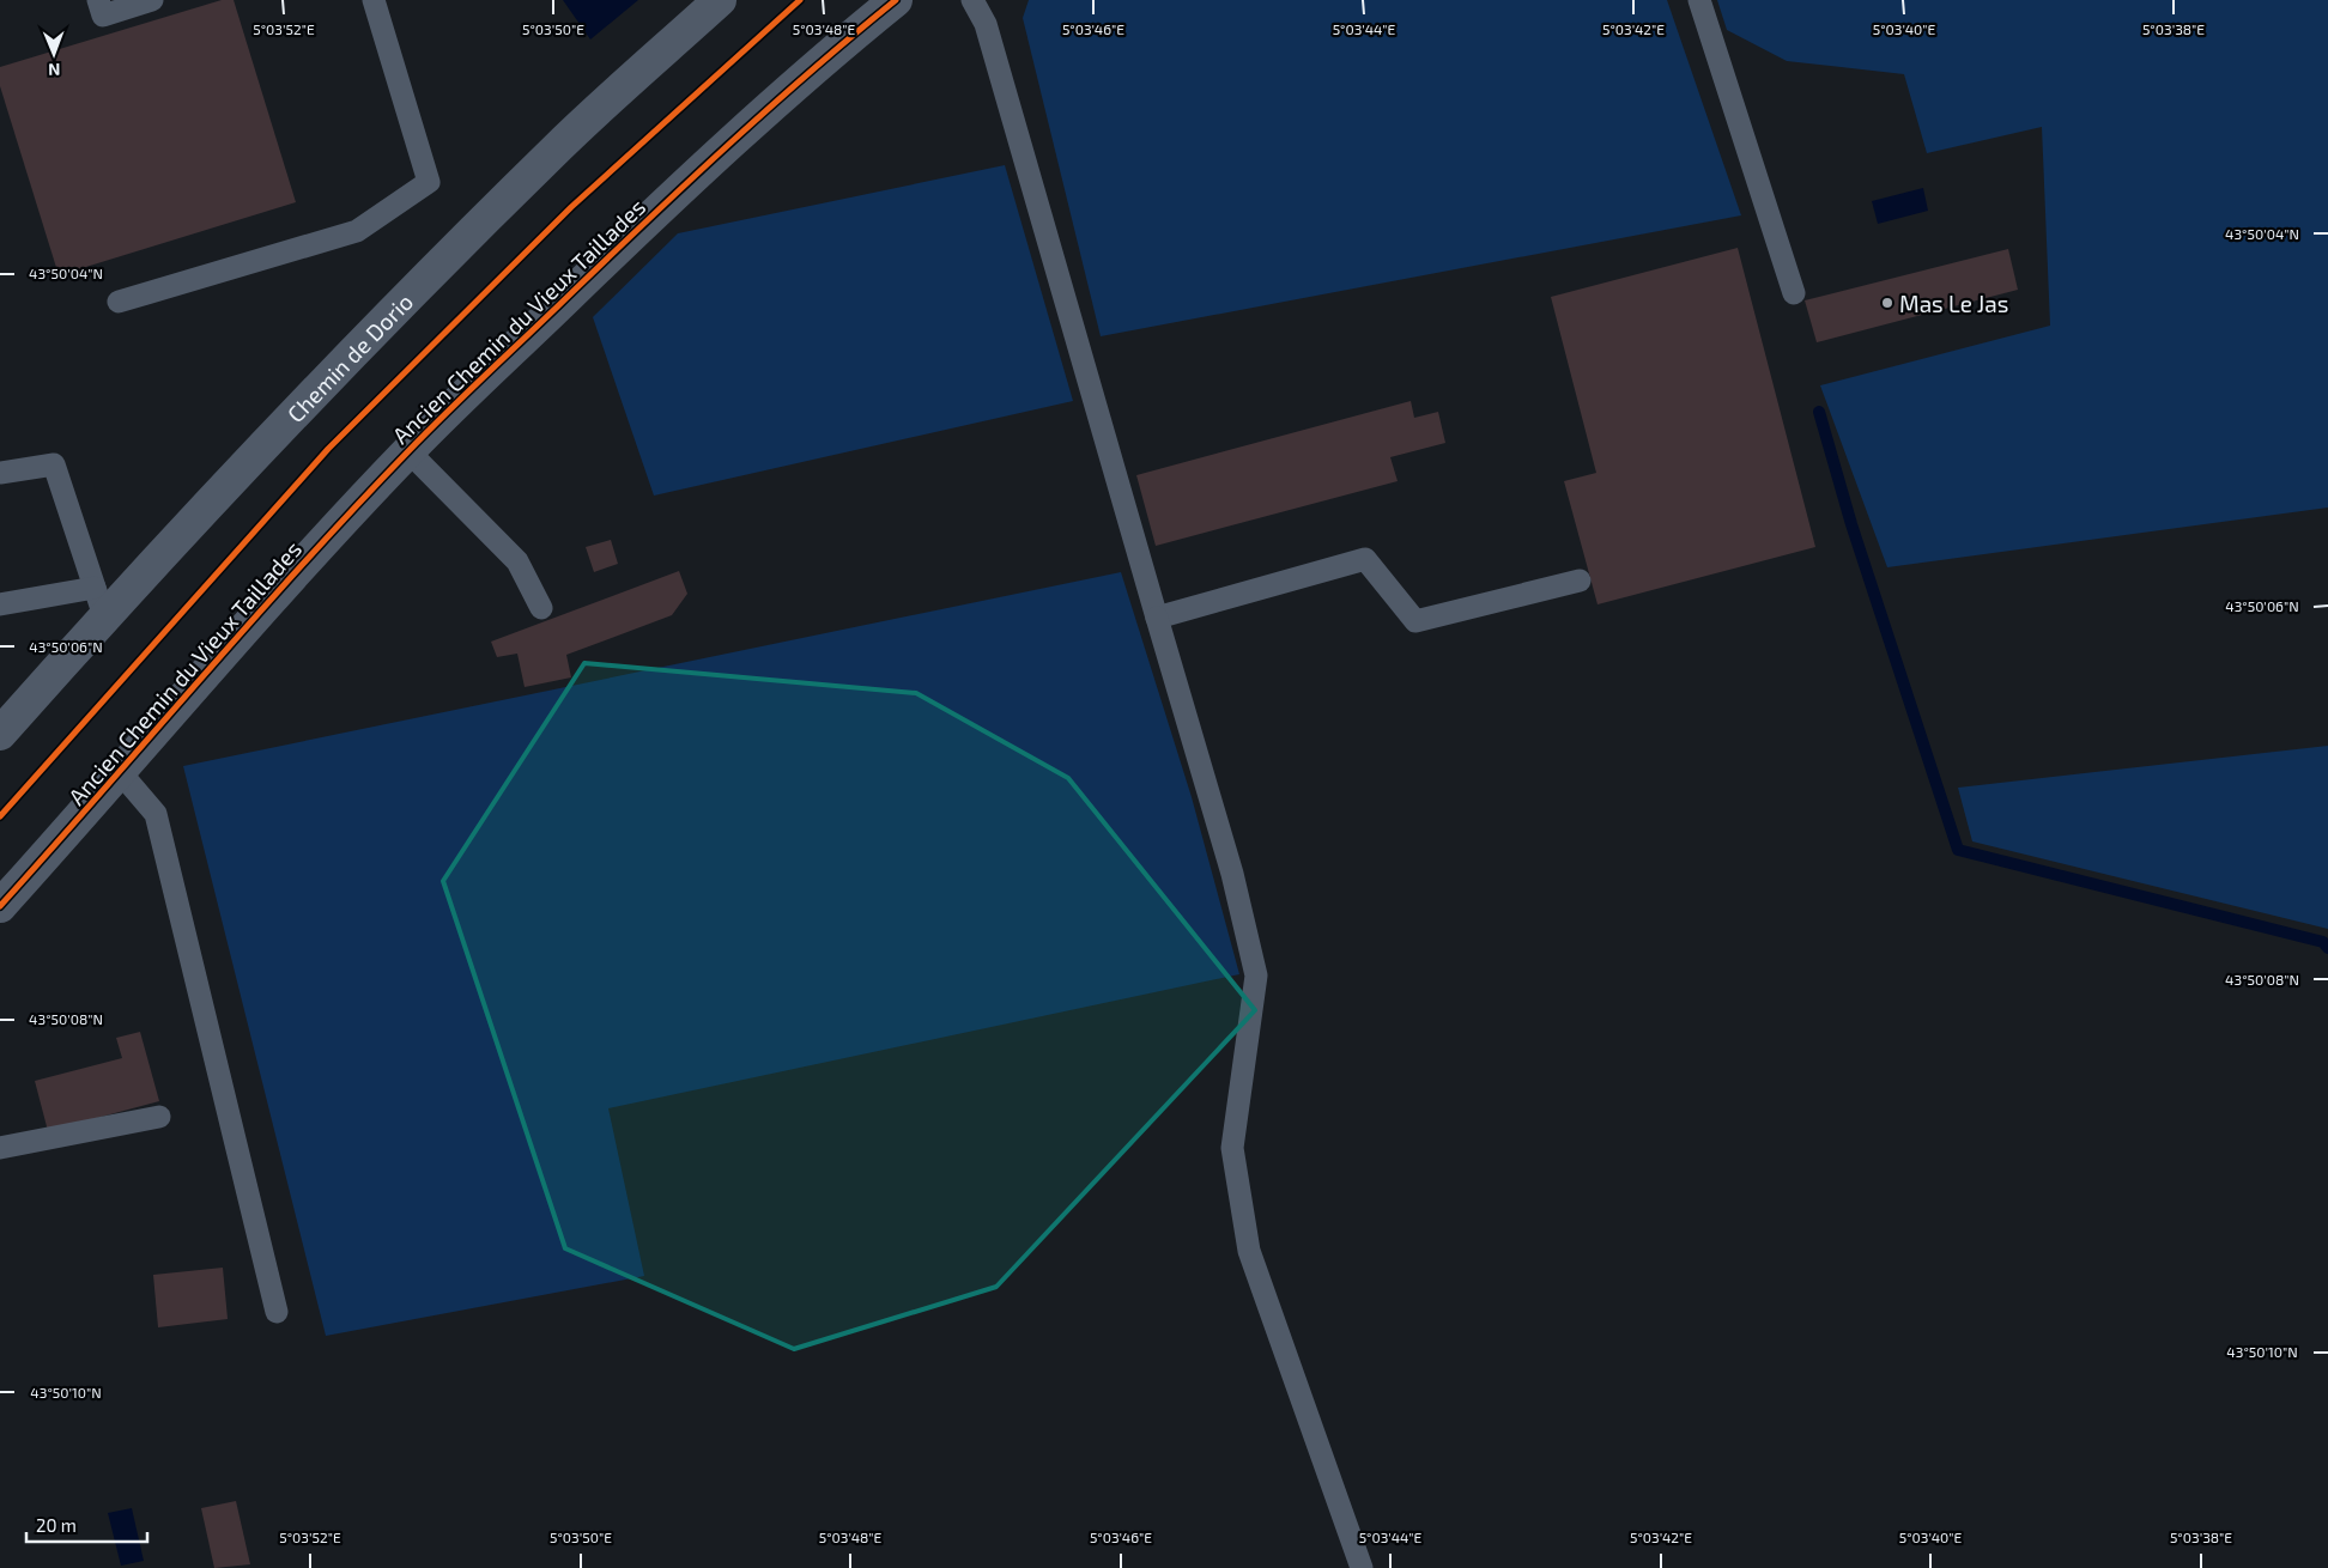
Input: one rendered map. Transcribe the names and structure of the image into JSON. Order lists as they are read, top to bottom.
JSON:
{
  "streets": {
    "street": ["Ancien Chemin du Vieux Taillades", "Chemin de Dorio"]
  },
  "places": ["Mas Le Jas"],
  "scale_bar": "20 m",
  "north": "bottom",
  "coordinates": [
    "5°03'52\"E",
    "5°03'50\"E",
    "5°03'48\"E",
    "5°03'46\"E",
    "5°03'44\"E",
    "5°03'42\"E",
    "5°03'40\"E",
    "5°03'38\"E",
    "43°50'04\"N",
    "43°50'06\"N",
    "43°50'08\"N",
    "43°50'10\"N"
  ]
}
